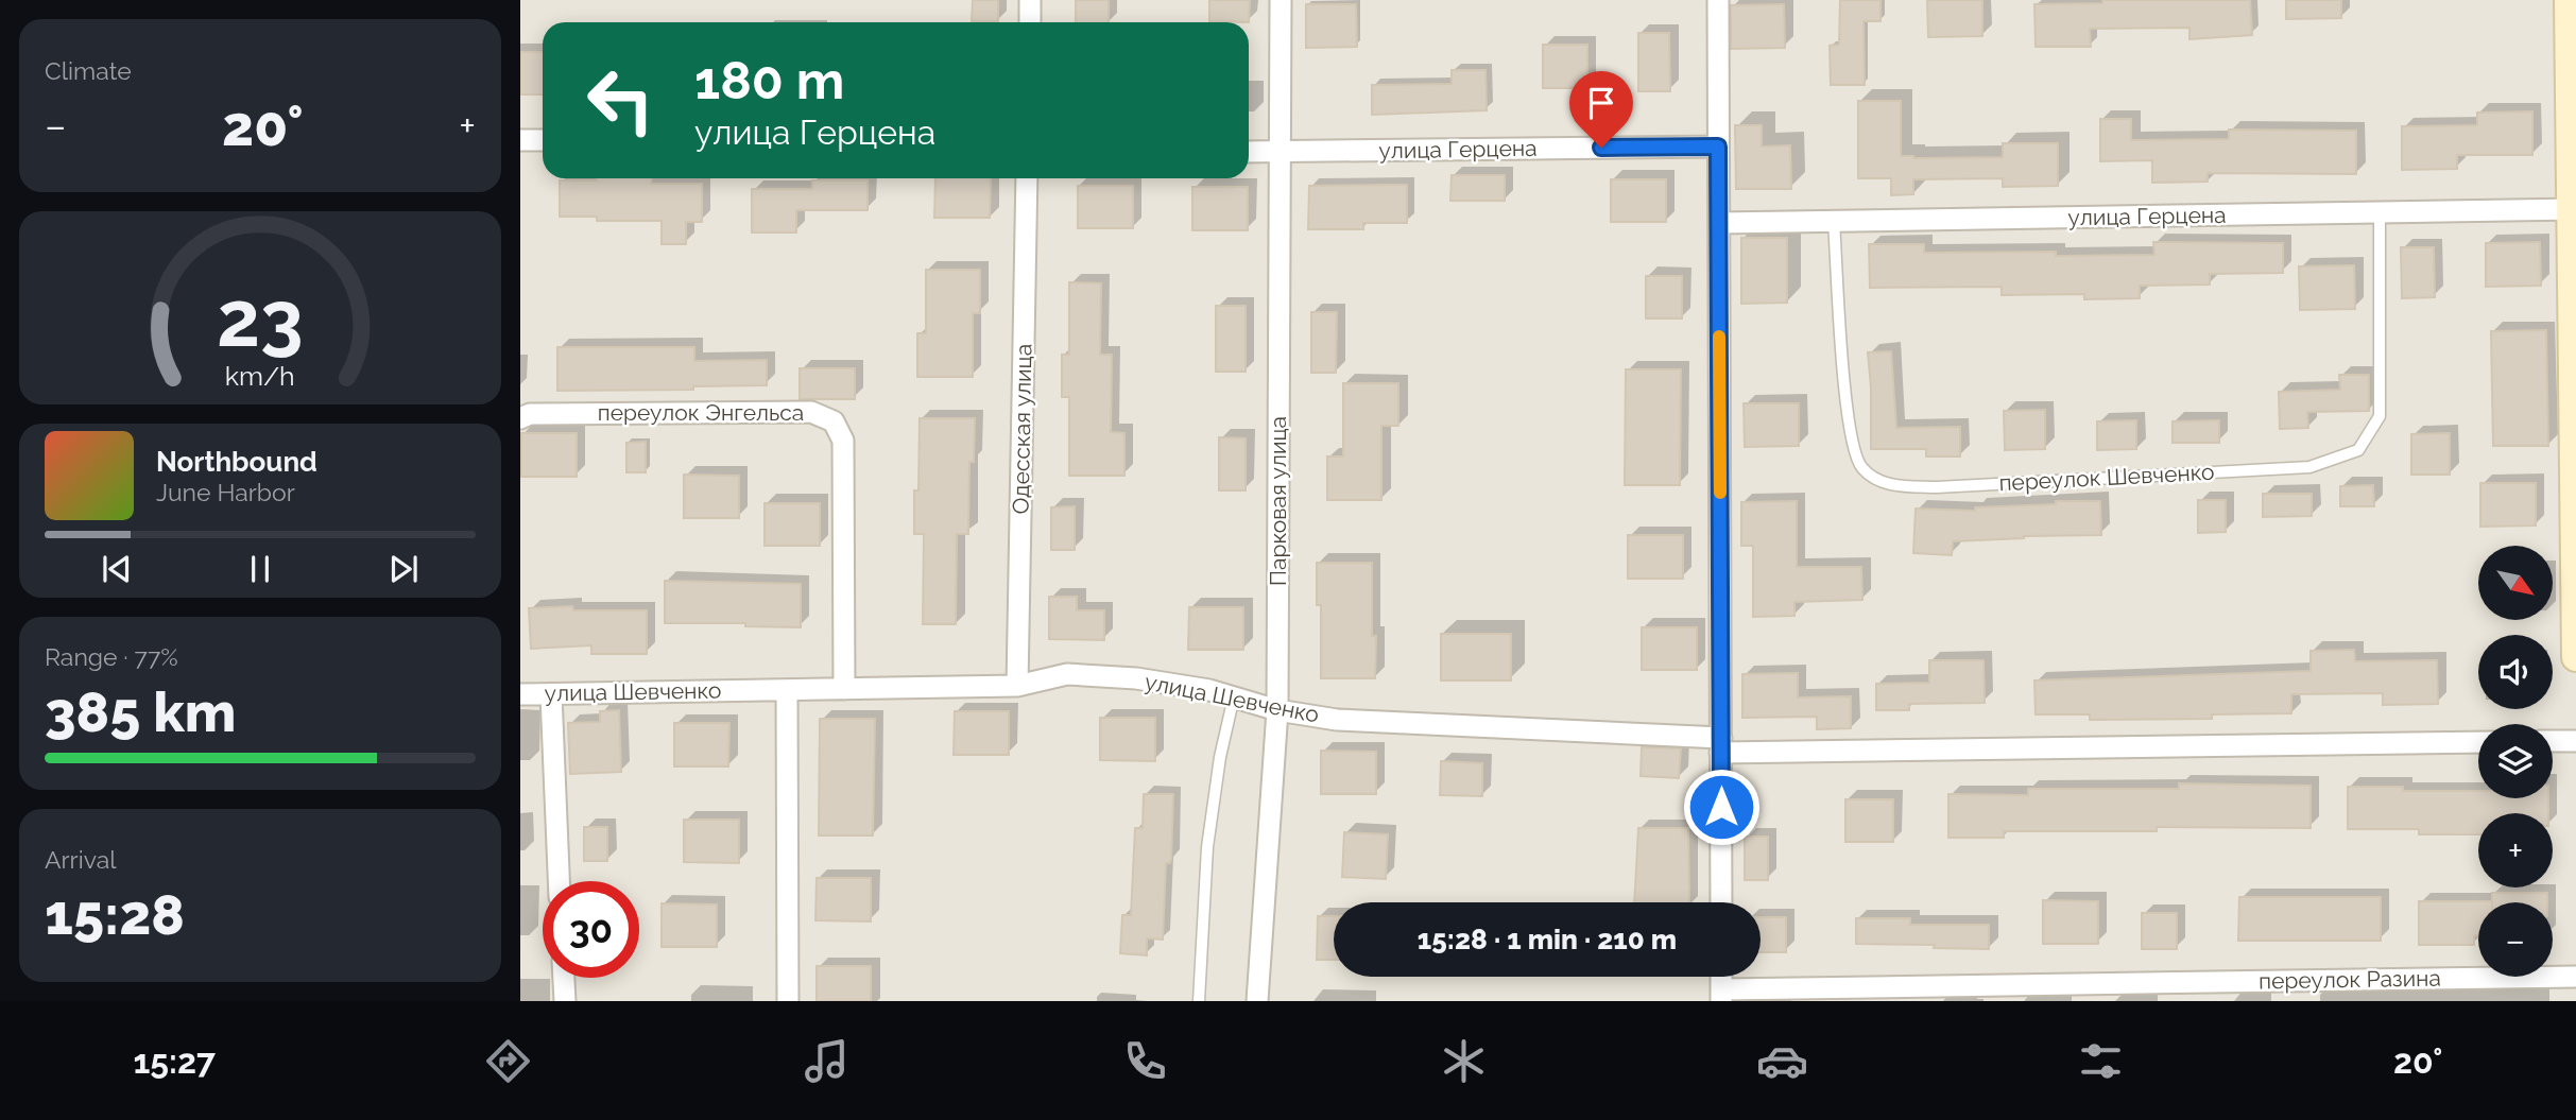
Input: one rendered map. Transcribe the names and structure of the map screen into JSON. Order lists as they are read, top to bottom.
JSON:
{
  "streets": {
    "street": [
      "улица Герцена",
      "переулок Энгельса",
      "Одесская улица",
      "Парковая улица",
      "улица Шевченко",
      "переулок Разина"
    ],
    "lane": ["переулок Шевченко"]
  },
  "crossings": [
    ["улица Герцена", "переулок Шевченко"],
    ["улица Герцена", "Парковая улица"],
    ["переулок Энгельса", "улица Шевченко"],
    ["Одесская улица", "улица Шевченко"],
    ["Парковая улица", "улица Шевченко"]
  ],
  "north": "bottom right",
  "page": {
    "tile": [
      "Climate",
      ["Range · 77%", "385 km"],
      ["Arrival", "15:28"]
    ],
    "turn": ["180 m", "улица Герцена"],
    "heat": ["−", "20°", "+"],
    "song": ["Northbound", "June Harbor"],
    "map_buttons": ["+", "−"],
    "limit": "30",
    "trip": "15:28 · 1 min · 210 m",
    "tabs": ["15:27", "20°"],
    "gauge": ["23", "km/h"]
  }
}
